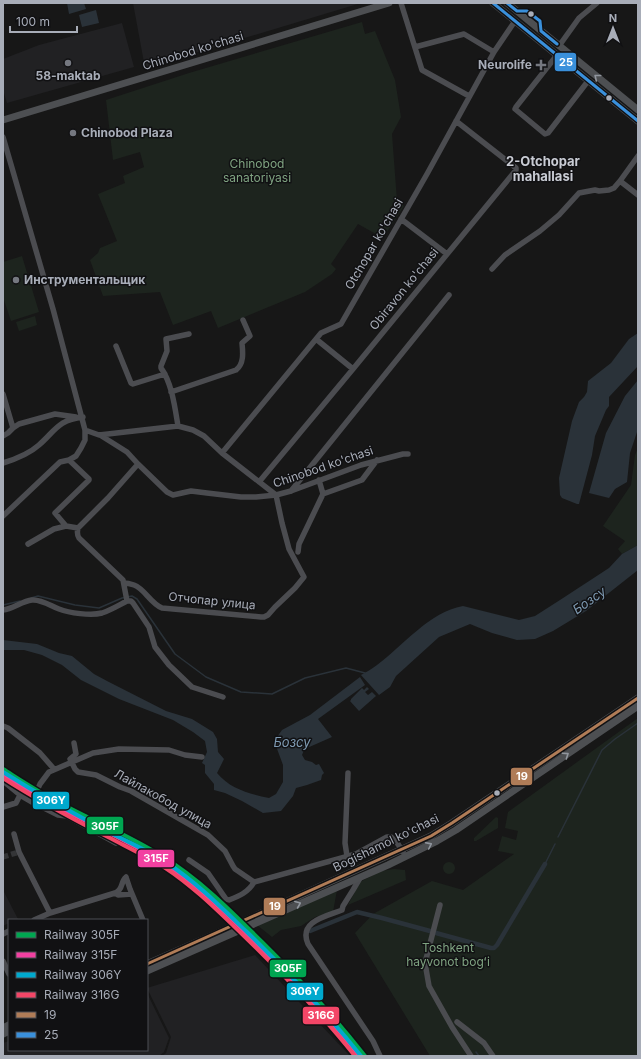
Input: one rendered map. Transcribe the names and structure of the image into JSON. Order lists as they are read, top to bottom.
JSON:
{
  "streets": {
    "main road": ["Chinobod ko'chasi", "Bogishamol ko'chasi"],
    "street": [
      "Otchopar ko'chasi",
      "Obiravon ko'chasi",
      "Отчопар улица",
      "Лайлакобод улица"
    ]
  },
  "crossings": [
    ["Chinobod ko'chasi", "Отчопар улица"],
    ["Otchopar ko'chasi", "Obiravon ko'chasi"]
  ],
  "districts": ["2-Otchopar mahallasi"],
  "water": ["Бозсу"],
  "parks": ["Chinobod sanatoriyasi", "Toshkent hayvonot bogʻi"],
  "places": {
    "other": ["58-maktab", "Chinobod Plaza", "Инструментальщик"],
    "health": ["Neurolife"]
  },
  "lines": [
    "transit line 25",
    "transit line 19",
    "rail line 305F",
    "rail line 306Y",
    "rail line 315F",
    "rail line 316G"
  ],
  "legend": [
    "Railway 305F",
    "Railway 315F",
    "Railway 306Y",
    "Railway 316G",
    "19",
    "25"
  ],
  "scale_bar": "100 m",
  "north": "top"
}
